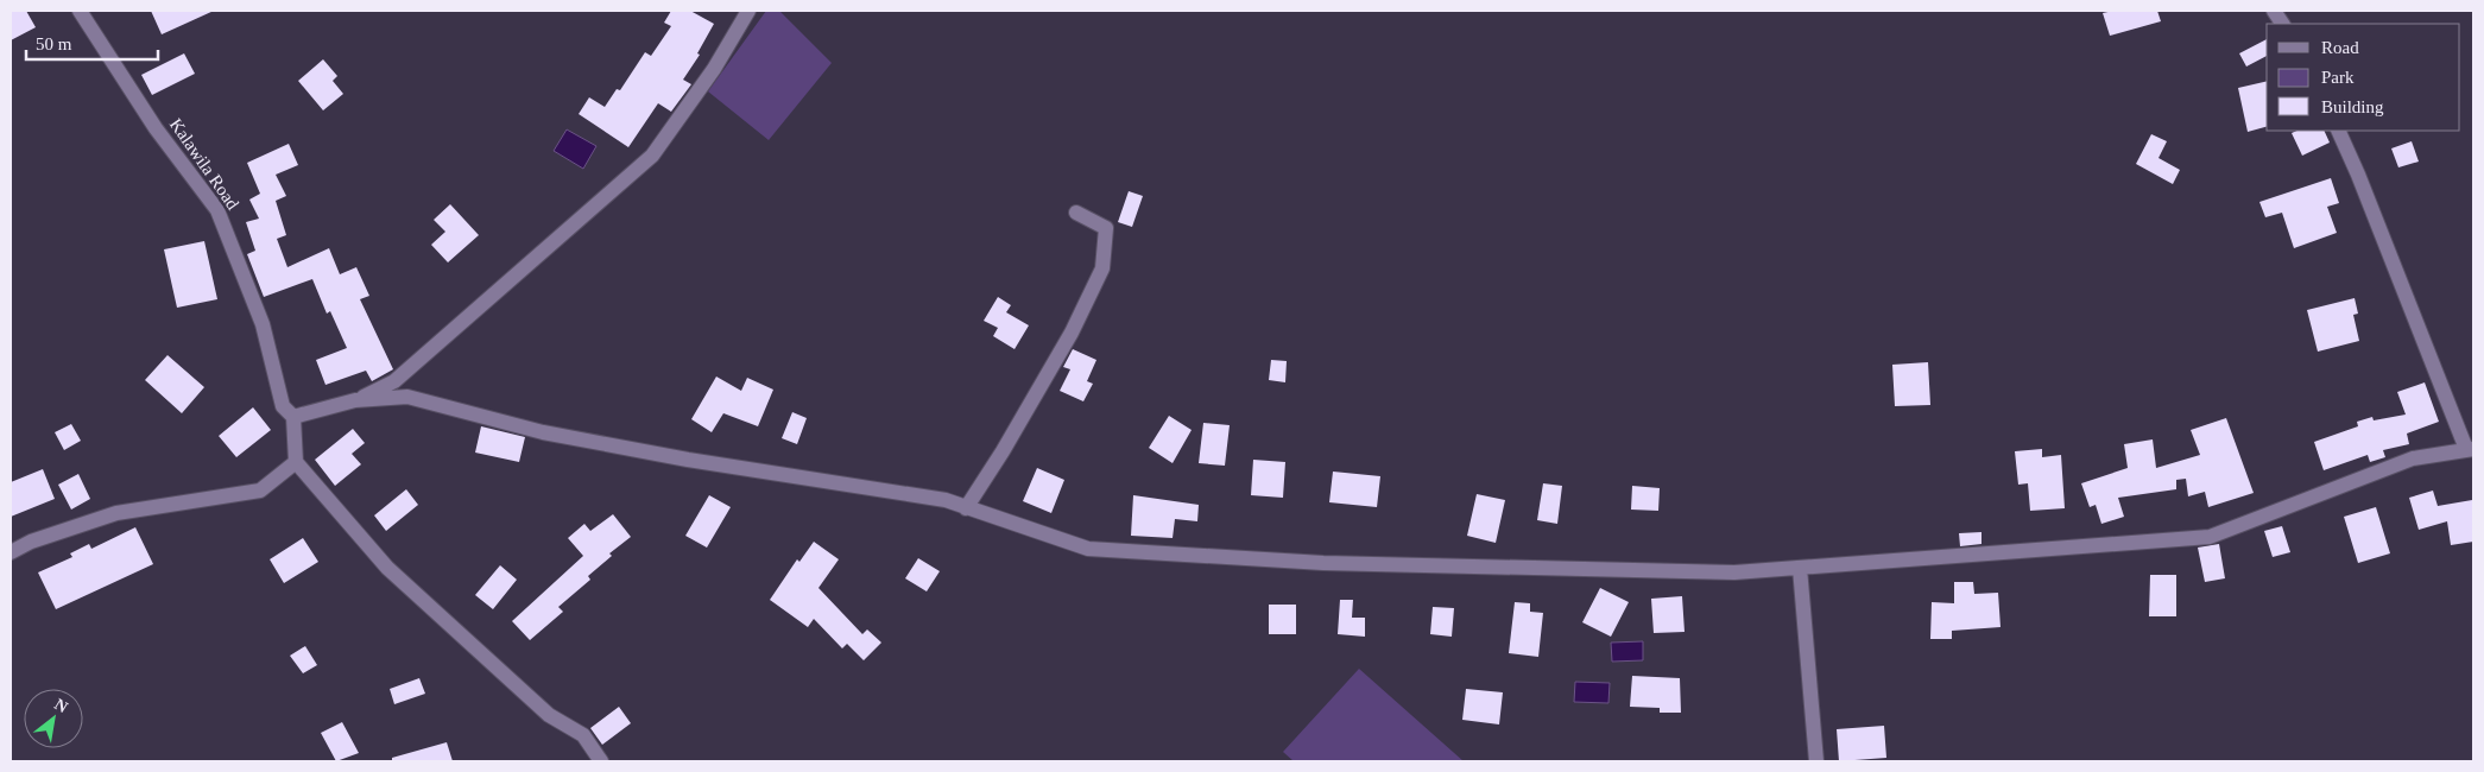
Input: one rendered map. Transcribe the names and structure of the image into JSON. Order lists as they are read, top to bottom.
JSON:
{
  "streets": {
    "street": ["Kalawila Road"]
  },
  "legend": ["Road", "Park", "Building"],
  "scale_bar": "50 m",
  "north": "top right"
}
